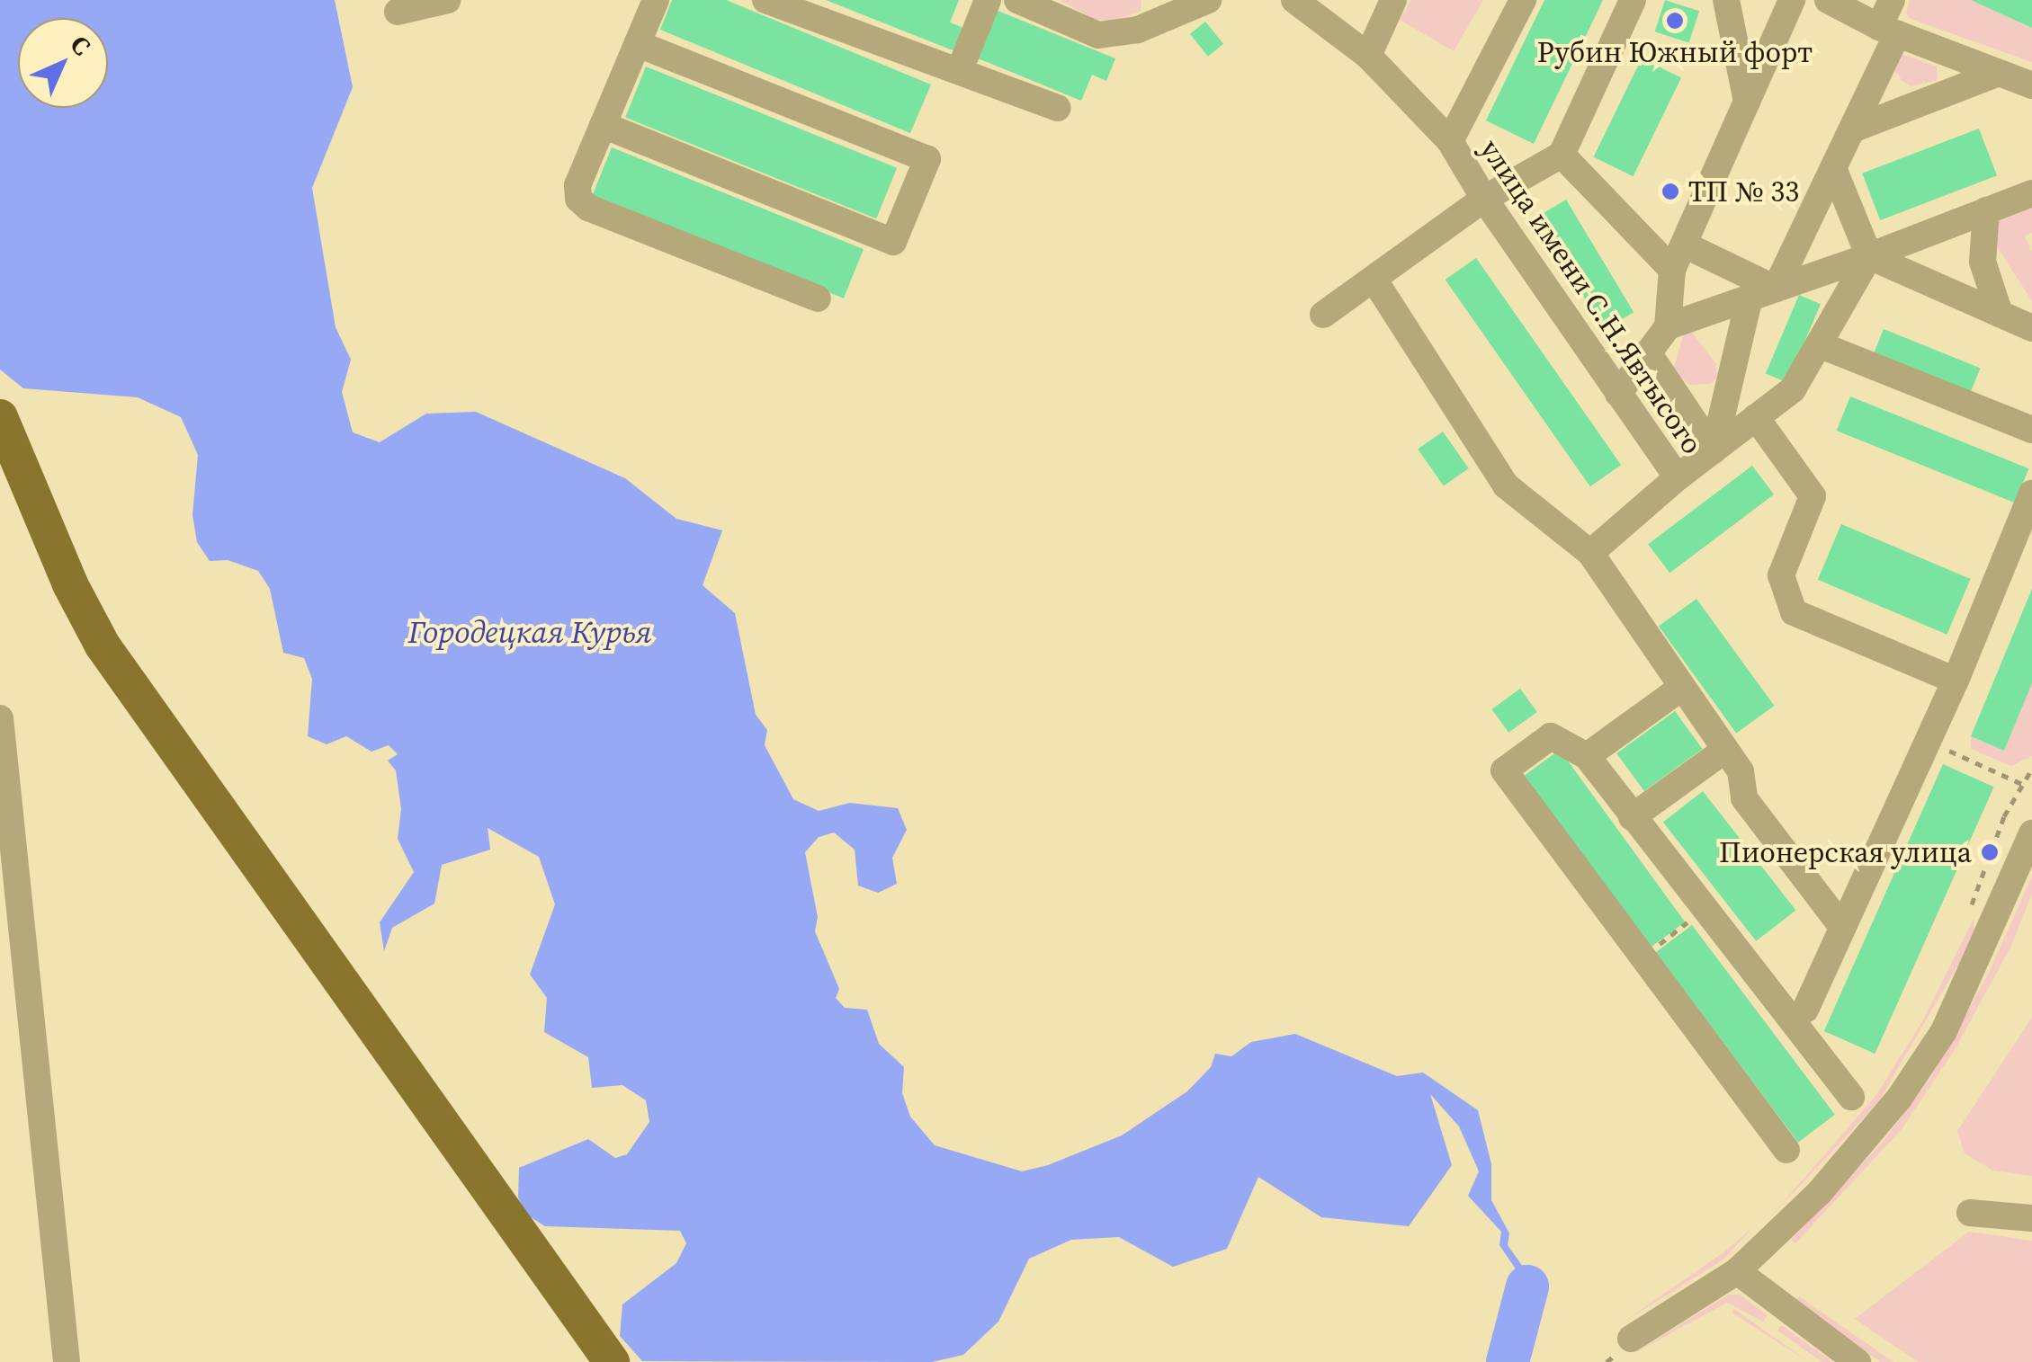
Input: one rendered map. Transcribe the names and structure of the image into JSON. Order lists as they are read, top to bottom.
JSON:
{
  "streets": {
    "street": ["улица имени С.Н.Явтысого"]
  },
  "water": ["Городецкая Курья"],
  "places": ["Рубин Южный форт", "ТП № 33", "Пионерская улица"],
  "north": "top right"
}
